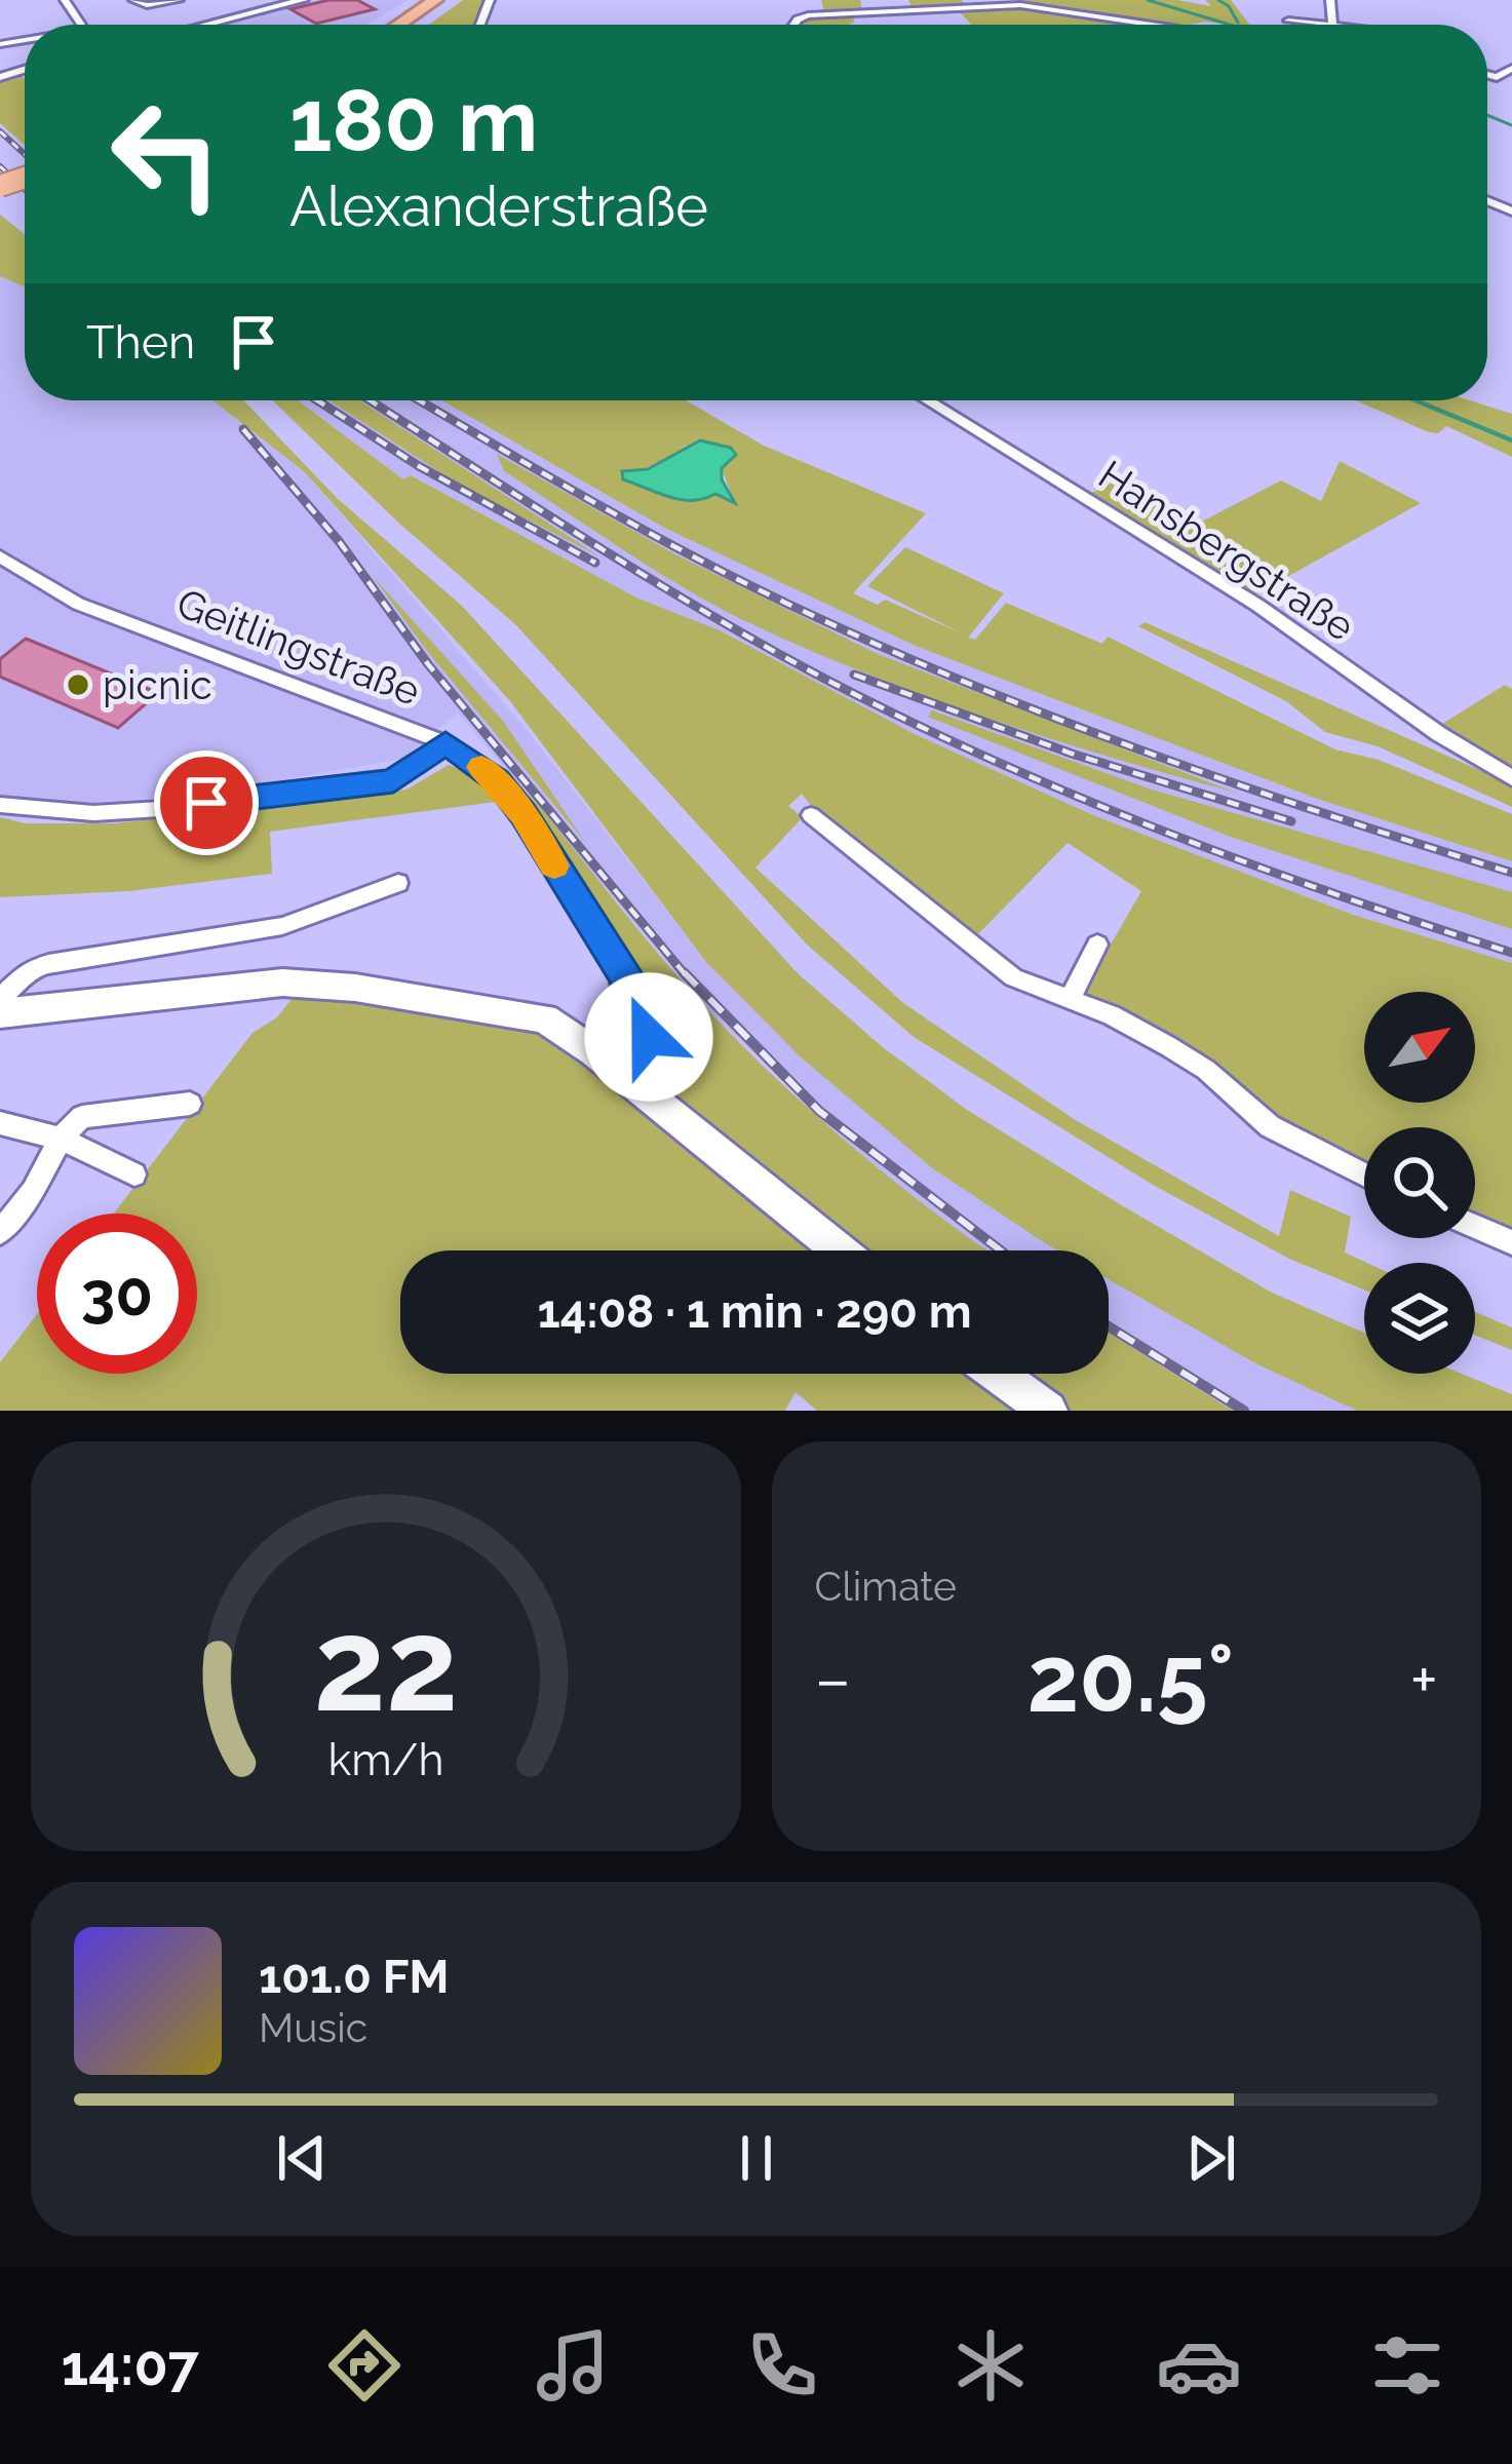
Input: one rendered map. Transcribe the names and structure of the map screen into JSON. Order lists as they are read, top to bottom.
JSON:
{
  "streets": {
    "street": ["Hansbergstraße", "Geitlingstraße"]
  },
  "places": ["picnic"],
  "north": "top right",
  "page": {
    "turn": ["180 m", "Alexanderstraße"],
    "then": "Then",
    "limit": "30",
    "trip": "14:08 · 1 min · 290 m",
    "tile": "Climate",
    "heat": ["−", "20.5°", "+"],
    "song": ["101.0 FM", "Music"],
    "tabs": "14:07",
    "gauge": ["22", "km/h"]
  }
}
